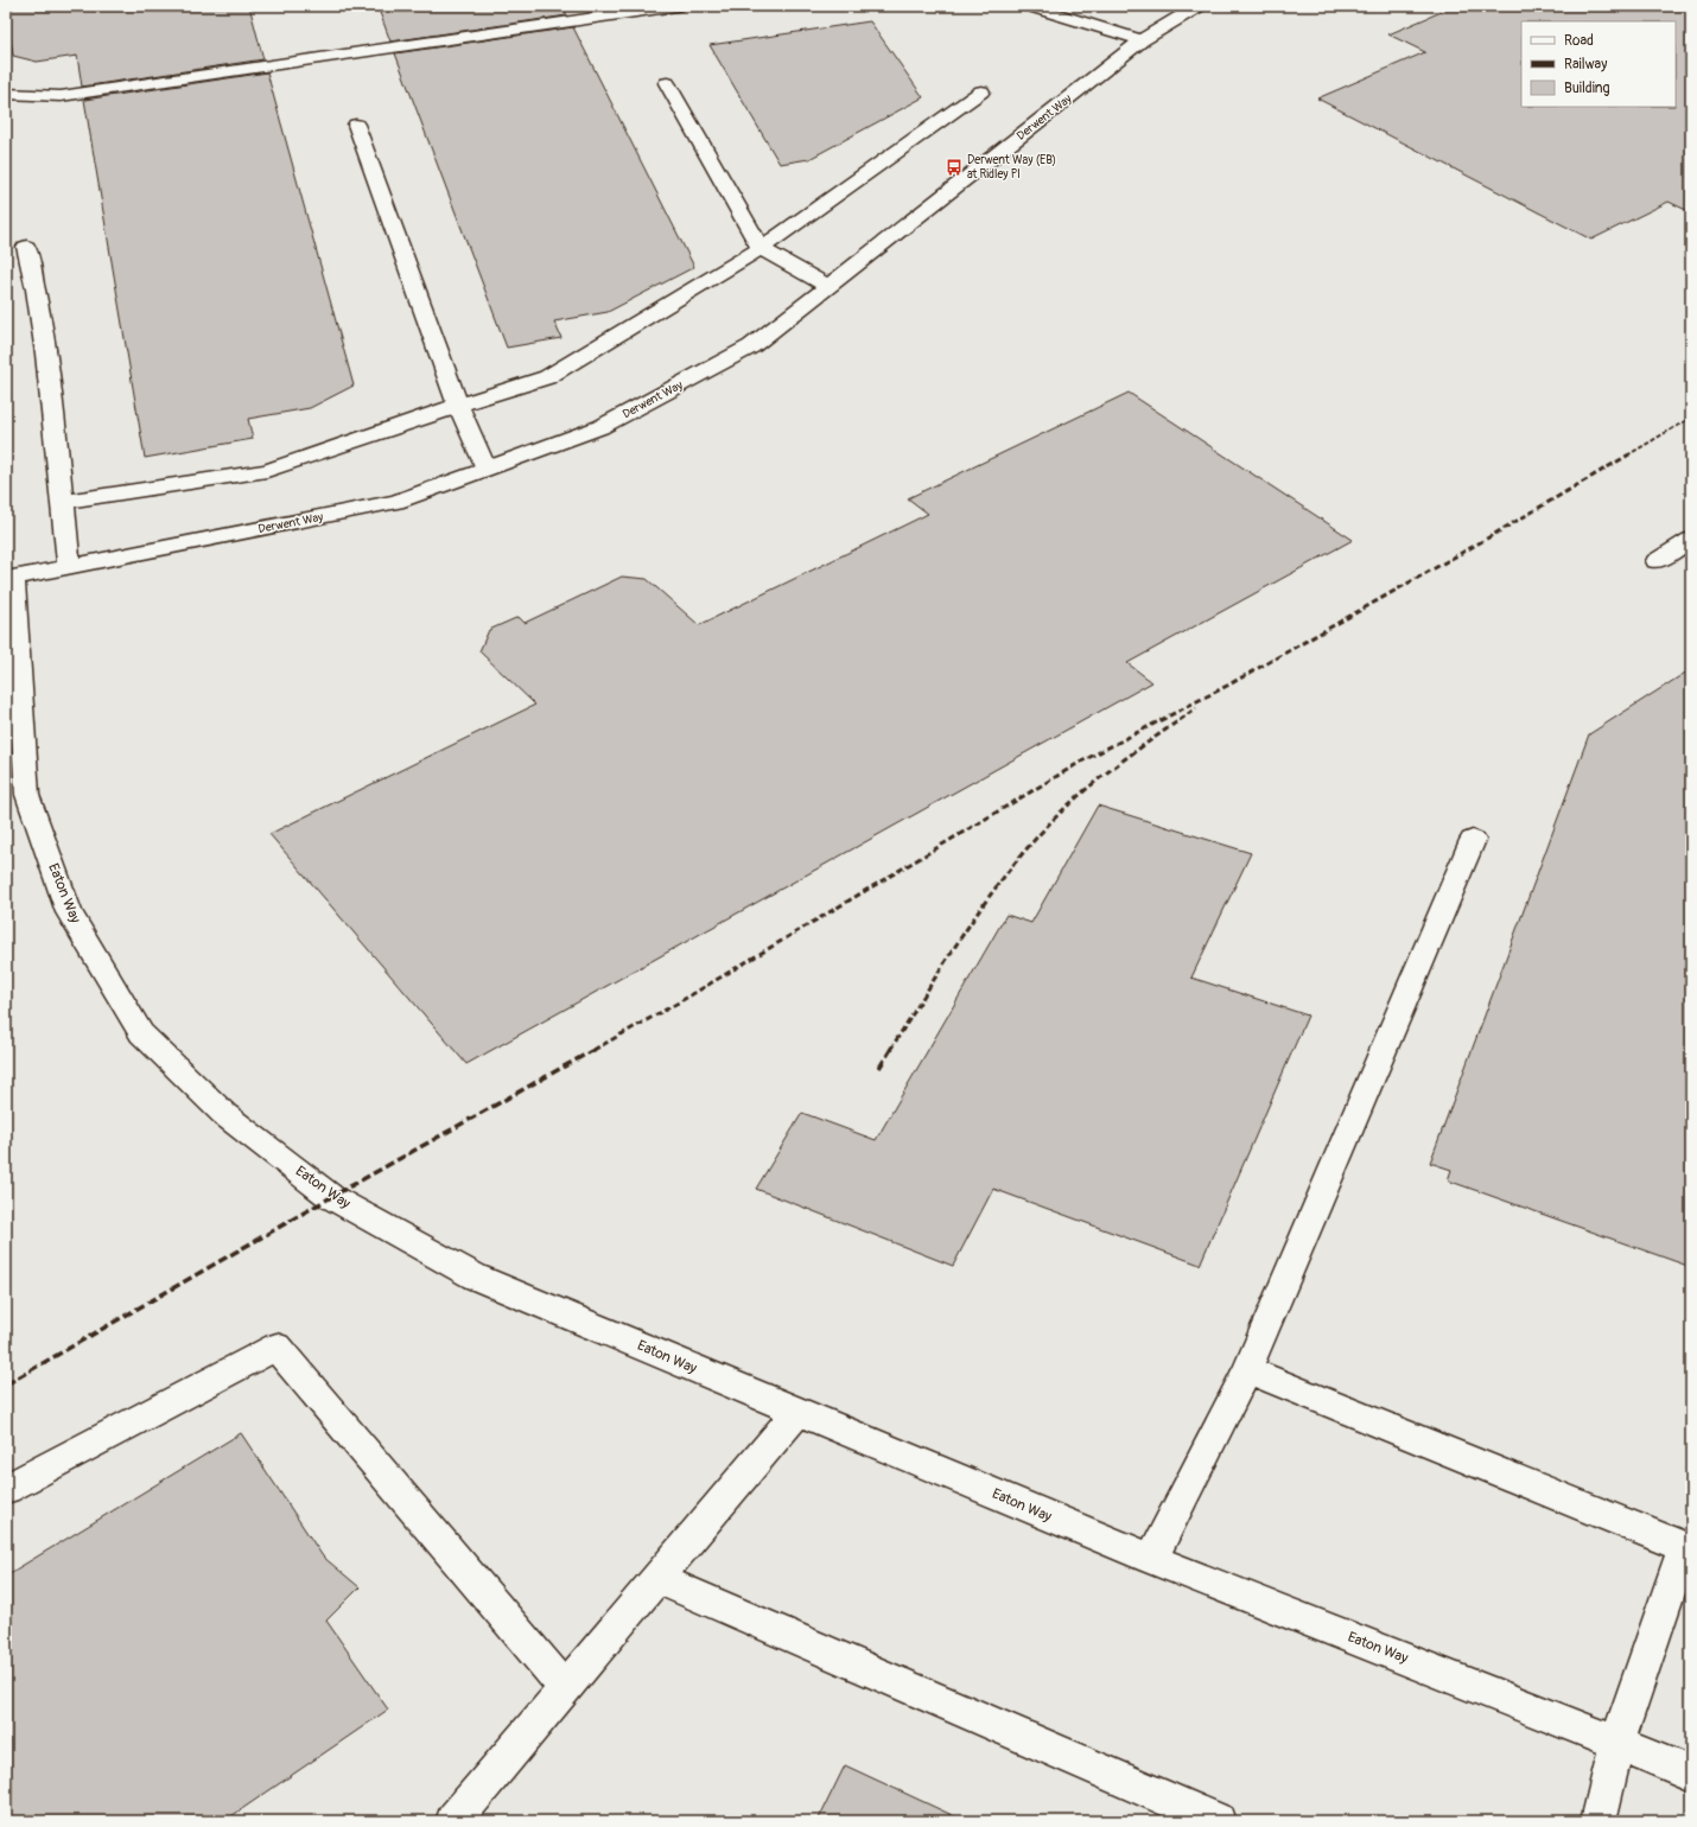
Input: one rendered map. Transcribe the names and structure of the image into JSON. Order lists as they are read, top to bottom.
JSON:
{
  "streets": {
    "street": ["Derwent Way", "Eaton Way"]
  },
  "crossings": [
    ["Derwent Way", "Eaton Way"]
  ],
  "places": {
    "bus stop": ["Derwent Way (EB) at Ridley Pl"]
  },
  "legend": ["Road", "Railway", "Building"]
}
